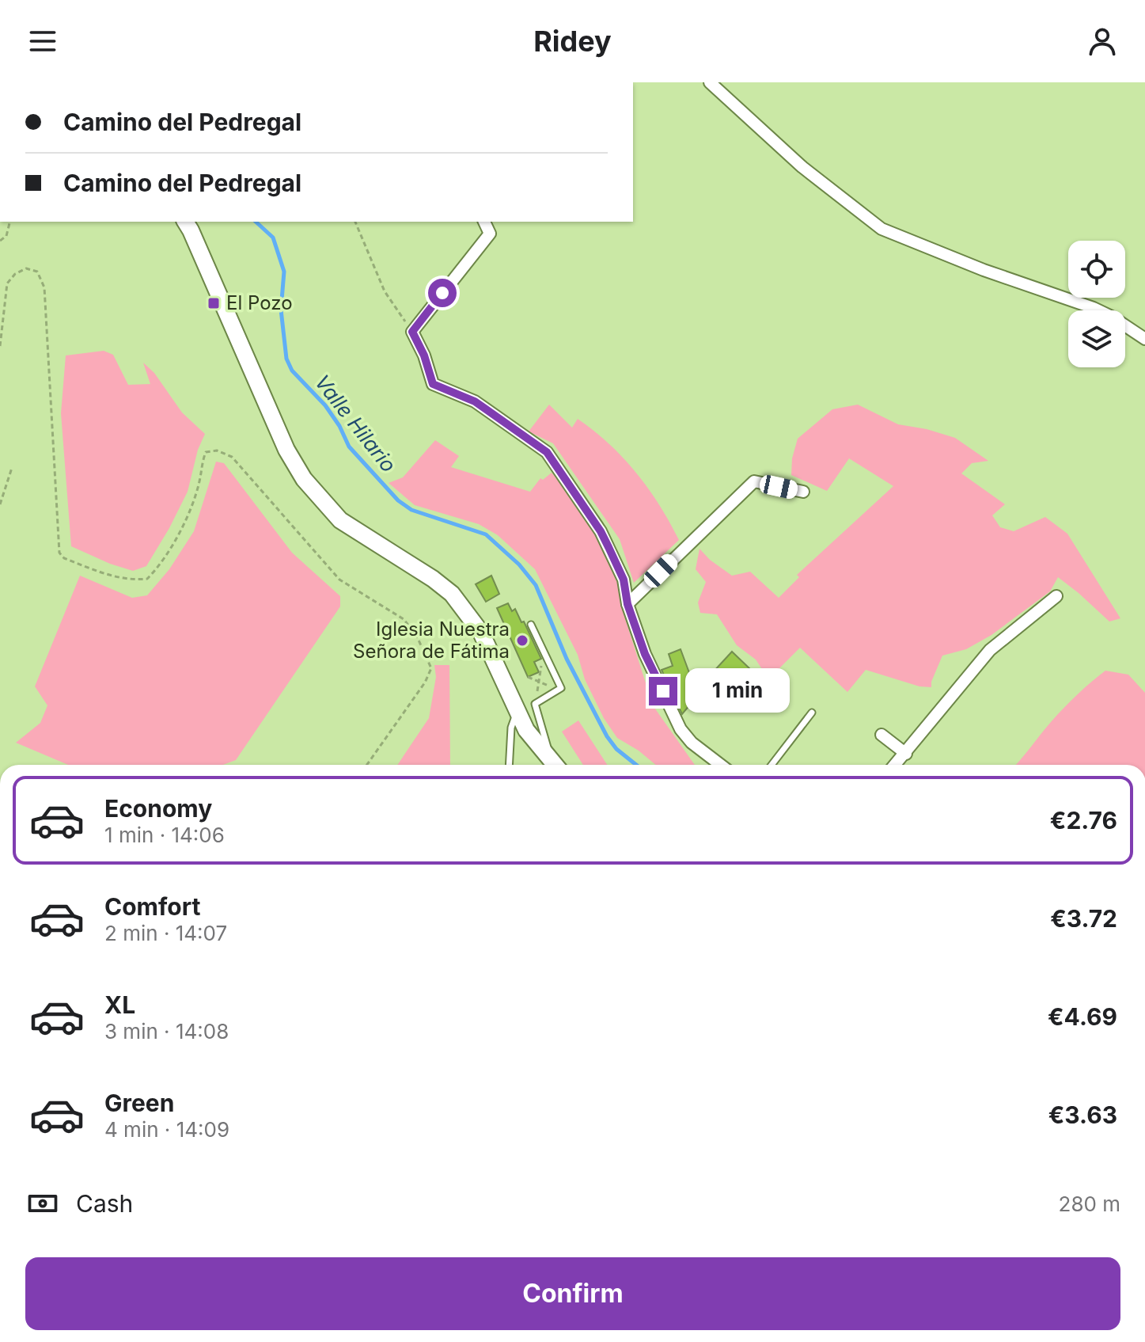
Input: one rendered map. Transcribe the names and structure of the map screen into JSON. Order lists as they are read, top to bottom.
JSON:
{
  "water": ["Valle Hilario"],
  "places": {
    "transit": ["El Pozo"],
    "other": ["Iglesia Nuestra Señora de Fátima"]
  },
  "page": {
    "header": "Ridey",
    "banner": ["Camino del Pedregal", "Camino del Pedregal"],
    "bubble": "1 min",
    "list": [
      {
        "name": "Economy",
        "note": "1 min · 14:06",
        "value": "€2.76"
      },
      {
        "name": "Comfort",
        "note": "2 min · 14:07",
        "value": "€3.72"
      },
      {
        "name": "XL",
        "note": "3 min · 14:08",
        "value": "€4.69"
      },
      {
        "name": "Green",
        "note": "4 min · 14:09",
        "value": "€3.63"
      }
    ],
    "pay": ["Cash", "280 m"],
    "buttons": "Confirm"
  }
}
